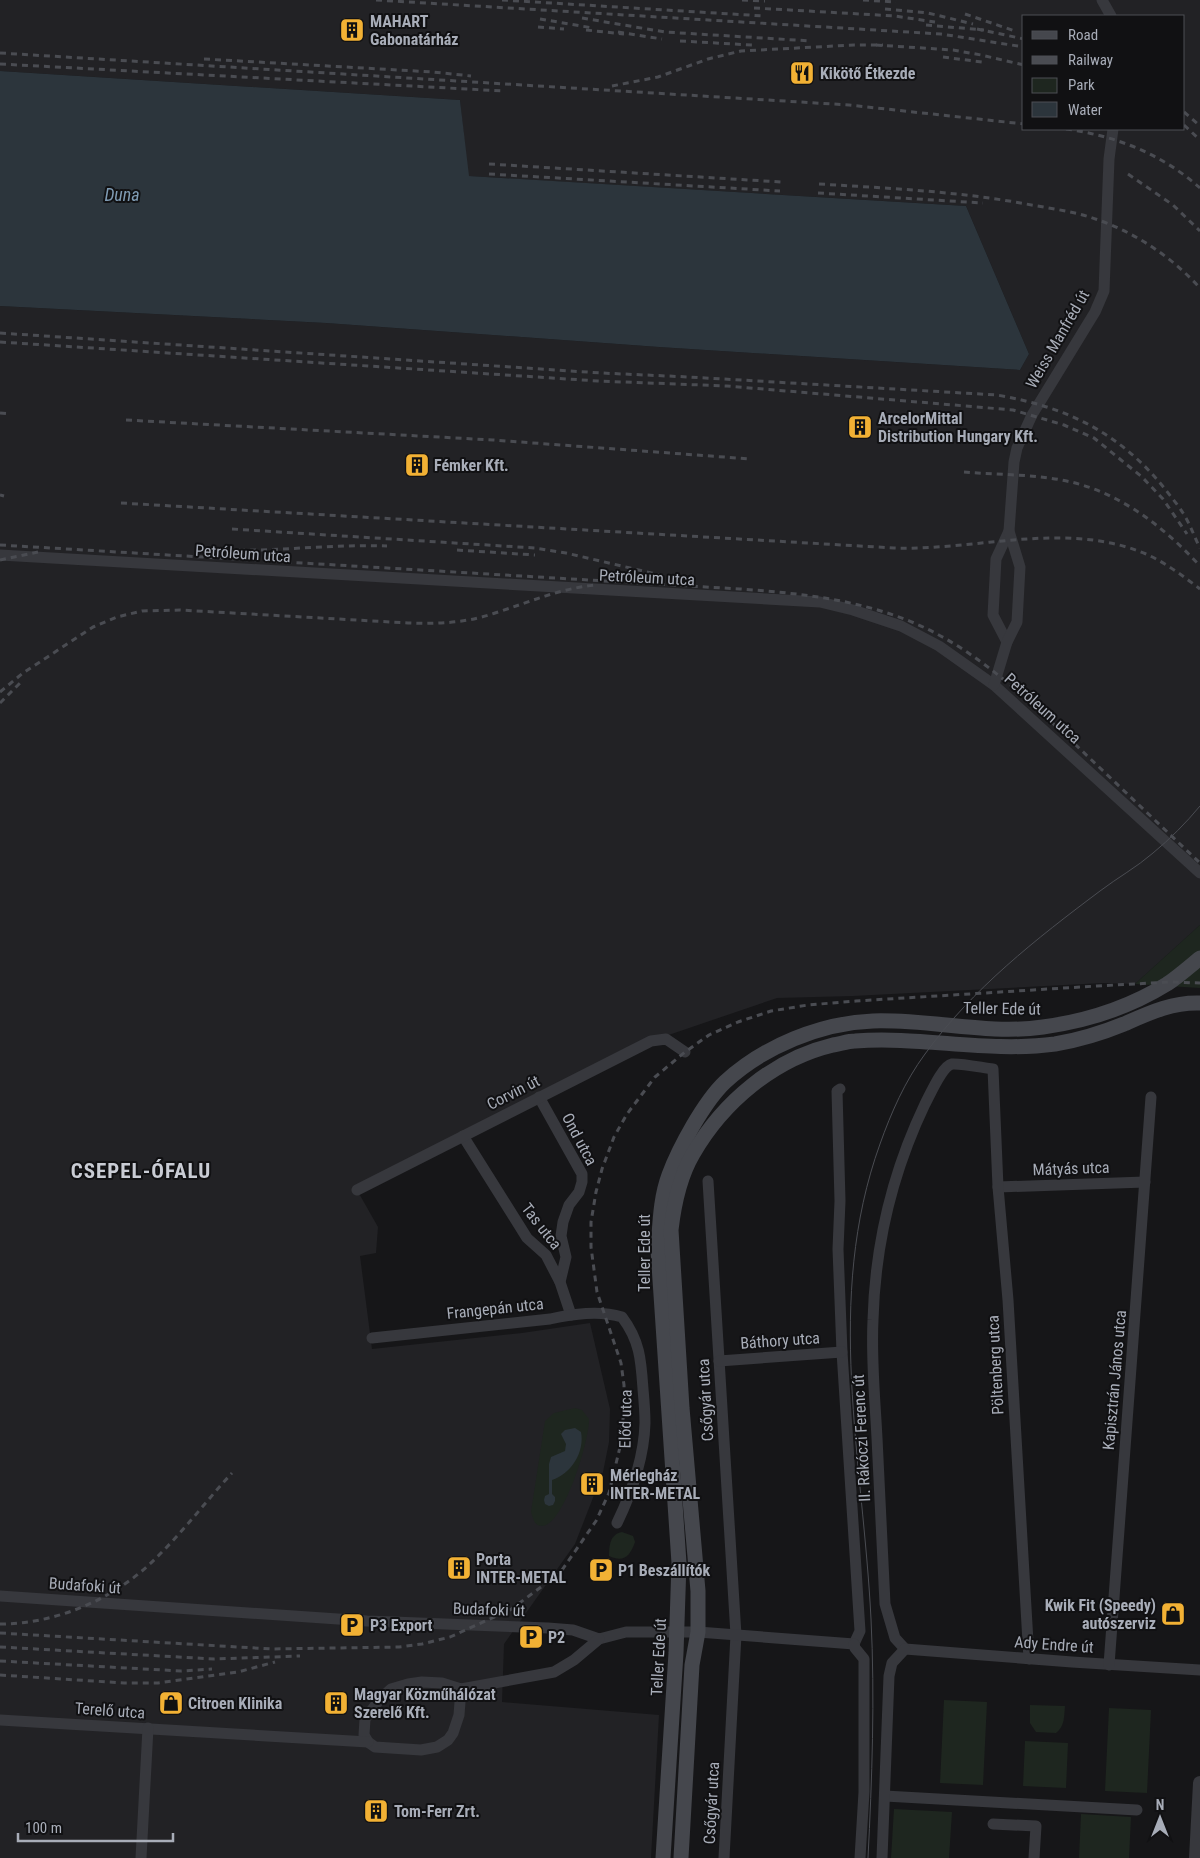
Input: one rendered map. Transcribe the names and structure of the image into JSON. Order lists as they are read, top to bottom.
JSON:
{
  "streets": {
    "main road": ["Teller Ede út"],
    "street": [
      "Weiss Manfréd út",
      "Petróleum utca",
      "Corvin út",
      "Ond utca",
      "Mátyás utca",
      "Tas utca",
      "Frangepán utca",
      "Báthory utca",
      "Pöltenberg utca",
      "Kapisztrán János utca",
      "Csőgyár utca",
      "Előd utca",
      "II. Rákóczi Ferenc út",
      "Budafoki út",
      "Ady Endre út",
      "Terelő utca"
    ]
  },
  "crossings": [
    ["Weiss Manfréd út", "Petróleum utca"],
    ["Corvin út", "Ond utca"],
    ["Corvin út", "Tas utca"],
    ["Ond utca", "Tas utca"],
    ["Mátyás utca", "Pöltenberg utca"],
    ["Mátyás utca", "Kapisztrán János utca"],
    ["Tas utca", "Frangepán utca"],
    ["Frangepán utca", "Előd utca"],
    ["Báthory utca", "Csőgyár utca"],
    ["Báthory utca", "II. Rákóczi Ferenc út"],
    ["Pöltenberg utca", "II. Rákóczi Ferenc út"],
    ["Pöltenberg utca", "Ady Endre út"],
    ["Kapisztrán János utca", "Ady Endre út"],
    ["II. Rákóczi Ferenc út", "Ady Endre út"]
  ],
  "districts": ["CSEPEL-ÓFALU"],
  "water": ["Duna"],
  "places": {
    "building": [
      "MAHART Gabonatárház",
      "ArcelorMittal Distribution Hungary Kft.",
      "Fémker Kft.",
      "Mérlegház INTER-METAL",
      "Porta INTER-METAL",
      "Magyar Közműhálózat Szerelő Kft.",
      "Tom-Ferr Zrt."
    ],
    "restaurant": ["Kikötő Étkezde"],
    "parking": ["P1 Beszállítók", "P3 Export", "P2"],
    "shop": ["Kwik Fit (Speedy) autószerviz", "Citroen Klinika"]
  },
  "legend": [
    "Road",
    "Railway",
    "Park",
    "Water"
  ],
  "scale_bar": "100 m",
  "north": "top"
}
